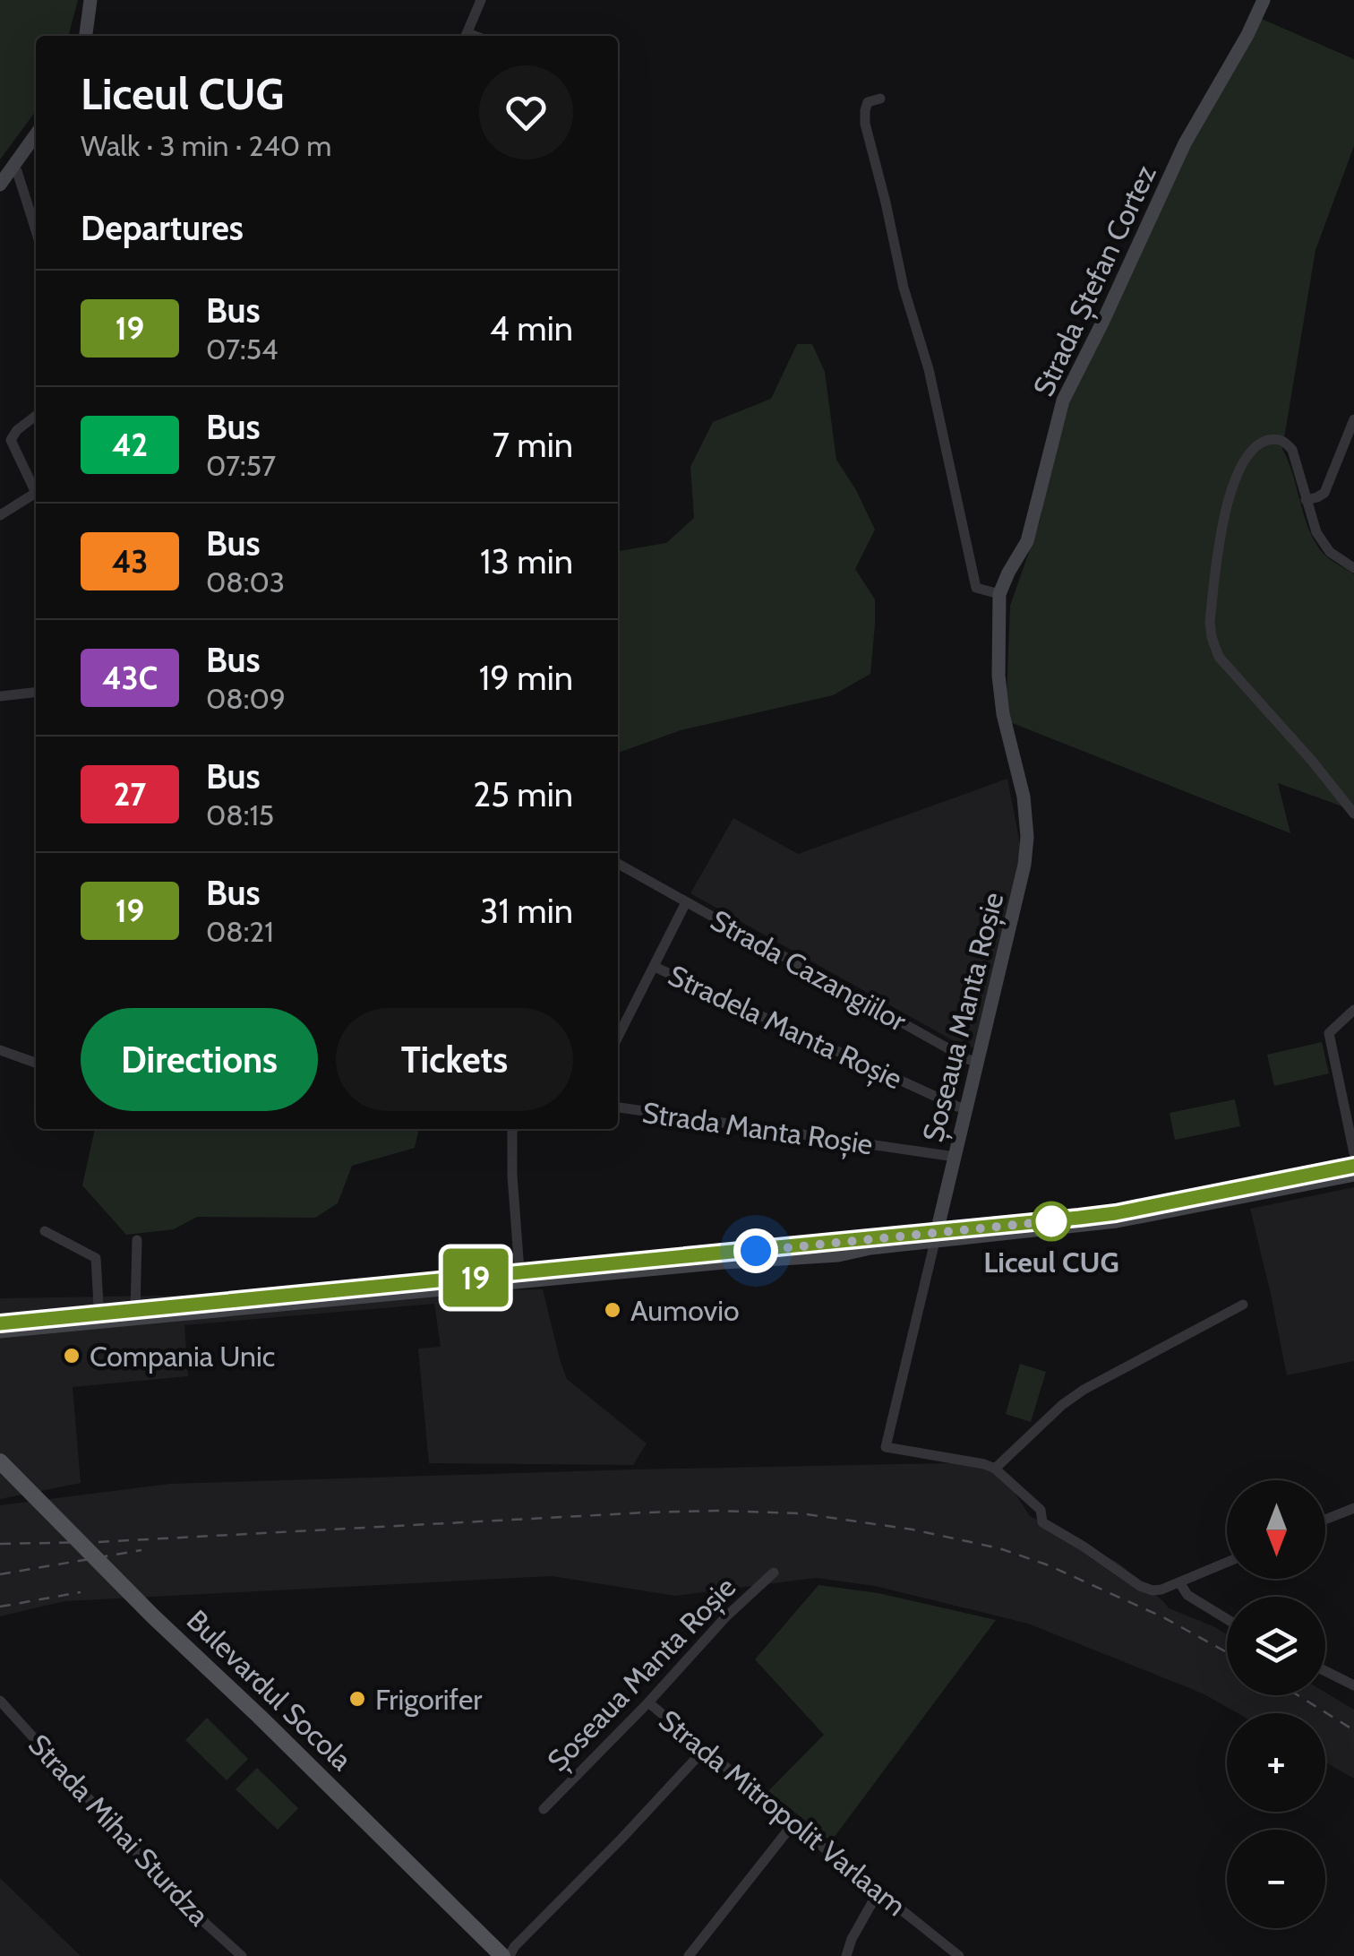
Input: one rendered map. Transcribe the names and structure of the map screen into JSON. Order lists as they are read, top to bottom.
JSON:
{
  "streets": {
    "main road": ["Strada Ștefan Cortez", "Șoseaua Manta Roșie", "Bulevardul Socola"],
    "street": [
      "Strada Cazangiilor",
      "Stradela Manta Roșie",
      "Strada Manta Roșie",
      "Strada Mitropolit Varlaam",
      "Strada Mihai Sturdza"
    ]
  },
  "crossings": [
    ["Strada Ștefan Cortez", "Șoseaua Manta Roșie"],
    ["Strada Cazangiilor", "Șoseaua Manta Roșie"],
    ["Strada Cazangiilor", "Stradela Manta Roșie"],
    ["Șoseaua Manta Roșie", "Stradela Manta Roșie"],
    ["Șoseaua Manta Roșie", "Strada Manta Roșie"],
    ["Șoseaua Manta Roșie", "Strada Mitropolit Varlaam"]
  ],
  "places": [
    "Liceul CUG",
    "Aumovio",
    "Compania Unic",
    "Frigorifer"
  ],
  "lines": ["bus line 19"],
  "north": "bottom",
  "page": {
    "on_map": "19",
    "heading": [
      ["Liceul CUG", "Walk · 3 min · 240 m"],
      "Departures"
    ],
    "list": [
      {
        "mark": "19",
        "name": "Bus",
        "note": "07:54",
        "value": "4 min"
      },
      {
        "mark": "42",
        "name": "Bus",
        "note": "07:57",
        "value": "7 min"
      },
      {
        "mark": "43",
        "name": "Bus",
        "note": "08:03",
        "value": "13 min"
      },
      {
        "mark": "43C",
        "name": "Bus",
        "note": "08:09",
        "value": "19 min"
      },
      {
        "mark": "27",
        "name": "Bus",
        "note": "08:15",
        "value": "25 min"
      },
      {
        "mark": "19",
        "name": "Bus",
        "note": "08:21",
        "value": "31 min"
      }
    ],
    "buttons": ["Directions", "Tickets"],
    "map_buttons": ["+", "−"]
  }
}
